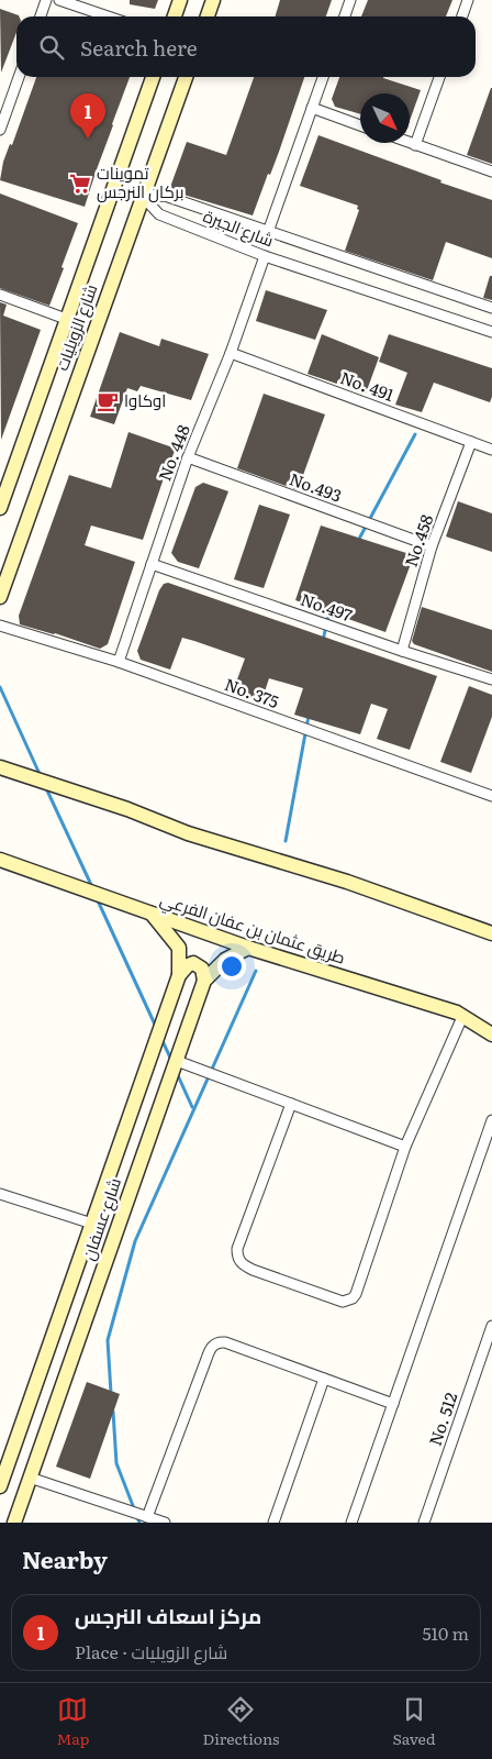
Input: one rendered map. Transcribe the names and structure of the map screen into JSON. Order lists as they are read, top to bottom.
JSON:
{
  "streets": {
    "street": [
      "شارع الجيرة",
      "شارع الزويليات",
      "No. 491",
      "No. 448",
      "No.493",
      "No.458",
      "No.497",
      "No. 375",
      "طريق عثمان بن عفان الفرعي",
      "شارع عسفان",
      "No. 512"
    ]
  },
  "crossings": [
    ["شارع الجيرة", "شارع الزويليات"],
    ["شارع الجيرة", "No. 448"],
    ["No. 491", "No. 448"],
    ["No. 491", "No.458"],
    ["No. 448", "No.493"],
    ["No. 448", "No.497"],
    ["No. 448", "No. 375"],
    ["No.493", "No.458"],
    ["No.458", "No.497"],
    ["طريق عثمان بن عفان الفرعي", "شارع عسفان"]
  ],
  "places": {
    "supermarket": ["تموينات بركان النرجس"],
    "cafe": ["اوكاوا"]
  },
  "north": "bottom right",
  "page": {
    "search": "Search here",
    "pins": "1",
    "heading": "Nearby",
    "list": [
      {
        "mark": "1",
        "name": "مركز اسعاف النرجس",
        "note": "Place · شارع الزويليات",
        "value": "510 m"
      }
    ],
    "nav": ["Map", "Directions", "Saved"]
  }
}
